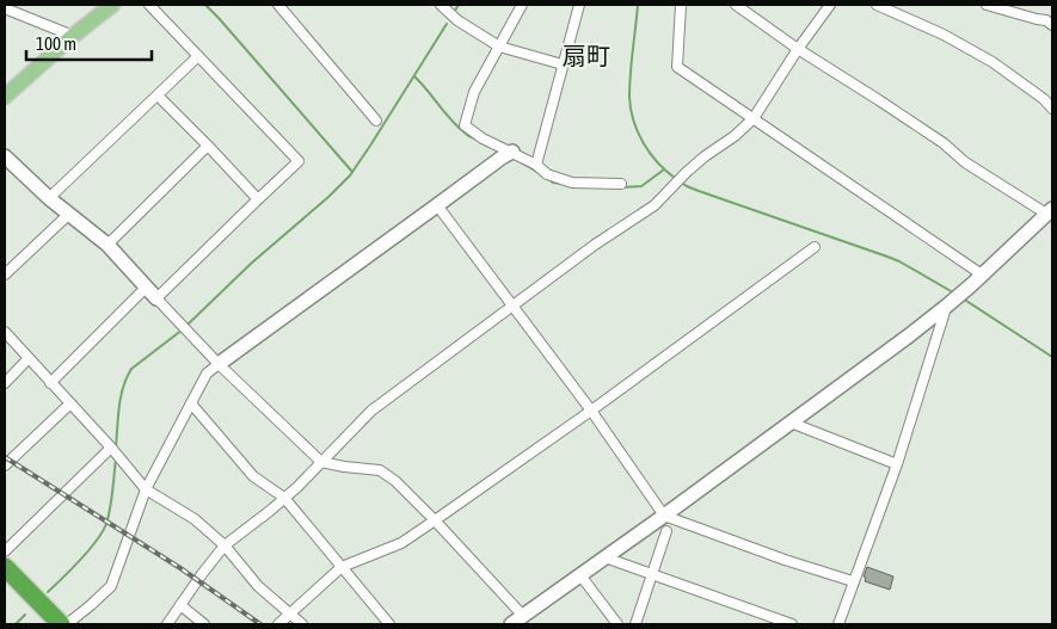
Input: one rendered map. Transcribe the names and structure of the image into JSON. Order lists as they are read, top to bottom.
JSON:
{
  "districts": ["扇町"],
  "scale_bar": "100 m"
}
